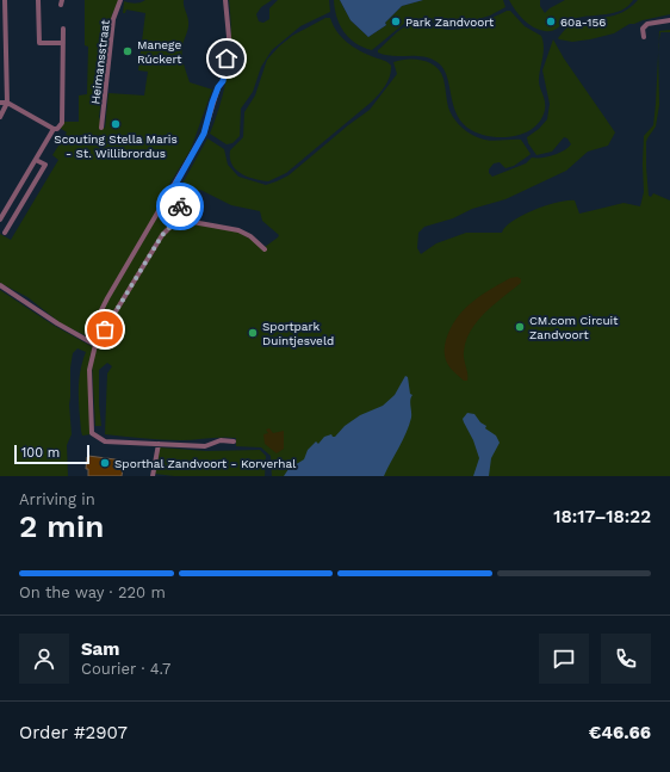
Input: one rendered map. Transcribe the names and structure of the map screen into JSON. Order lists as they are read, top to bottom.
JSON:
{
  "streets": {
    "street": ["Heimansstraat"]
  },
  "places": [
    "Park Zandvoort",
    "60a-156",
    "Manege Rúckert",
    "Scouting Stella Maris - St. Willibrordus",
    "CM.com Circuit Zandvoort",
    "Sportpark Duintjesveld",
    "Sporthal Zandvoort - Korverhal"
  ],
  "scale_bar": "100 m",
  "page": {
    "scale": "100 m",
    "heading": ["2 min", "Arriving in", "18:17–18:22"],
    "panel": [
      "Sam",
      "Courier · 4.7",
      "Order #2907",
      "€46.66"
    ],
    "bar": "On the way · 220 m"
  }
}
